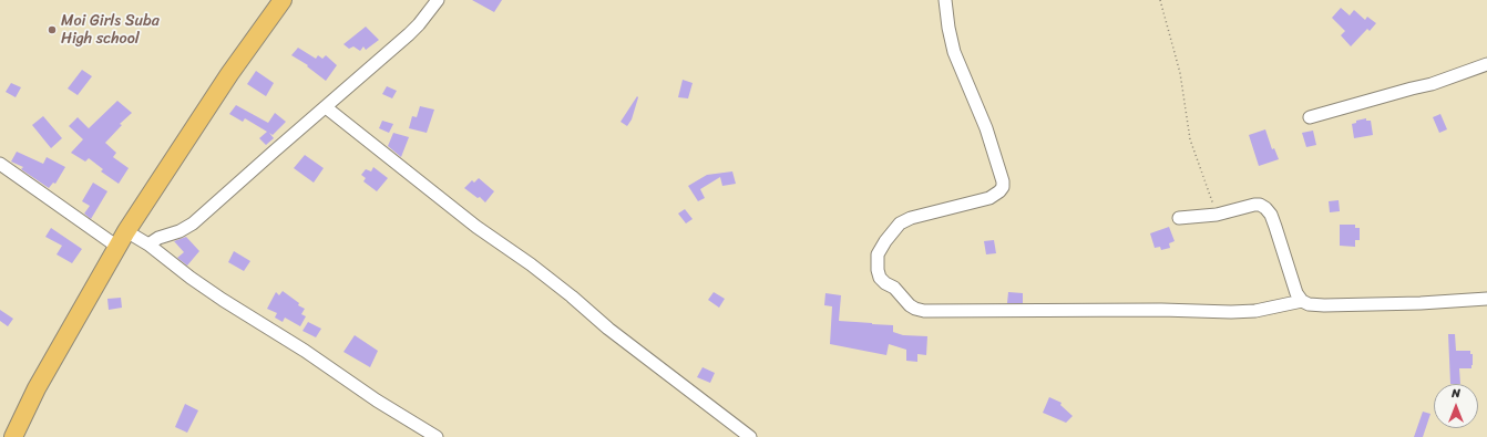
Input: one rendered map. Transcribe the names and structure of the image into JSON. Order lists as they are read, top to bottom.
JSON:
{
  "places": ["Moi Girls Suba High school"],
  "north": "top"
}
